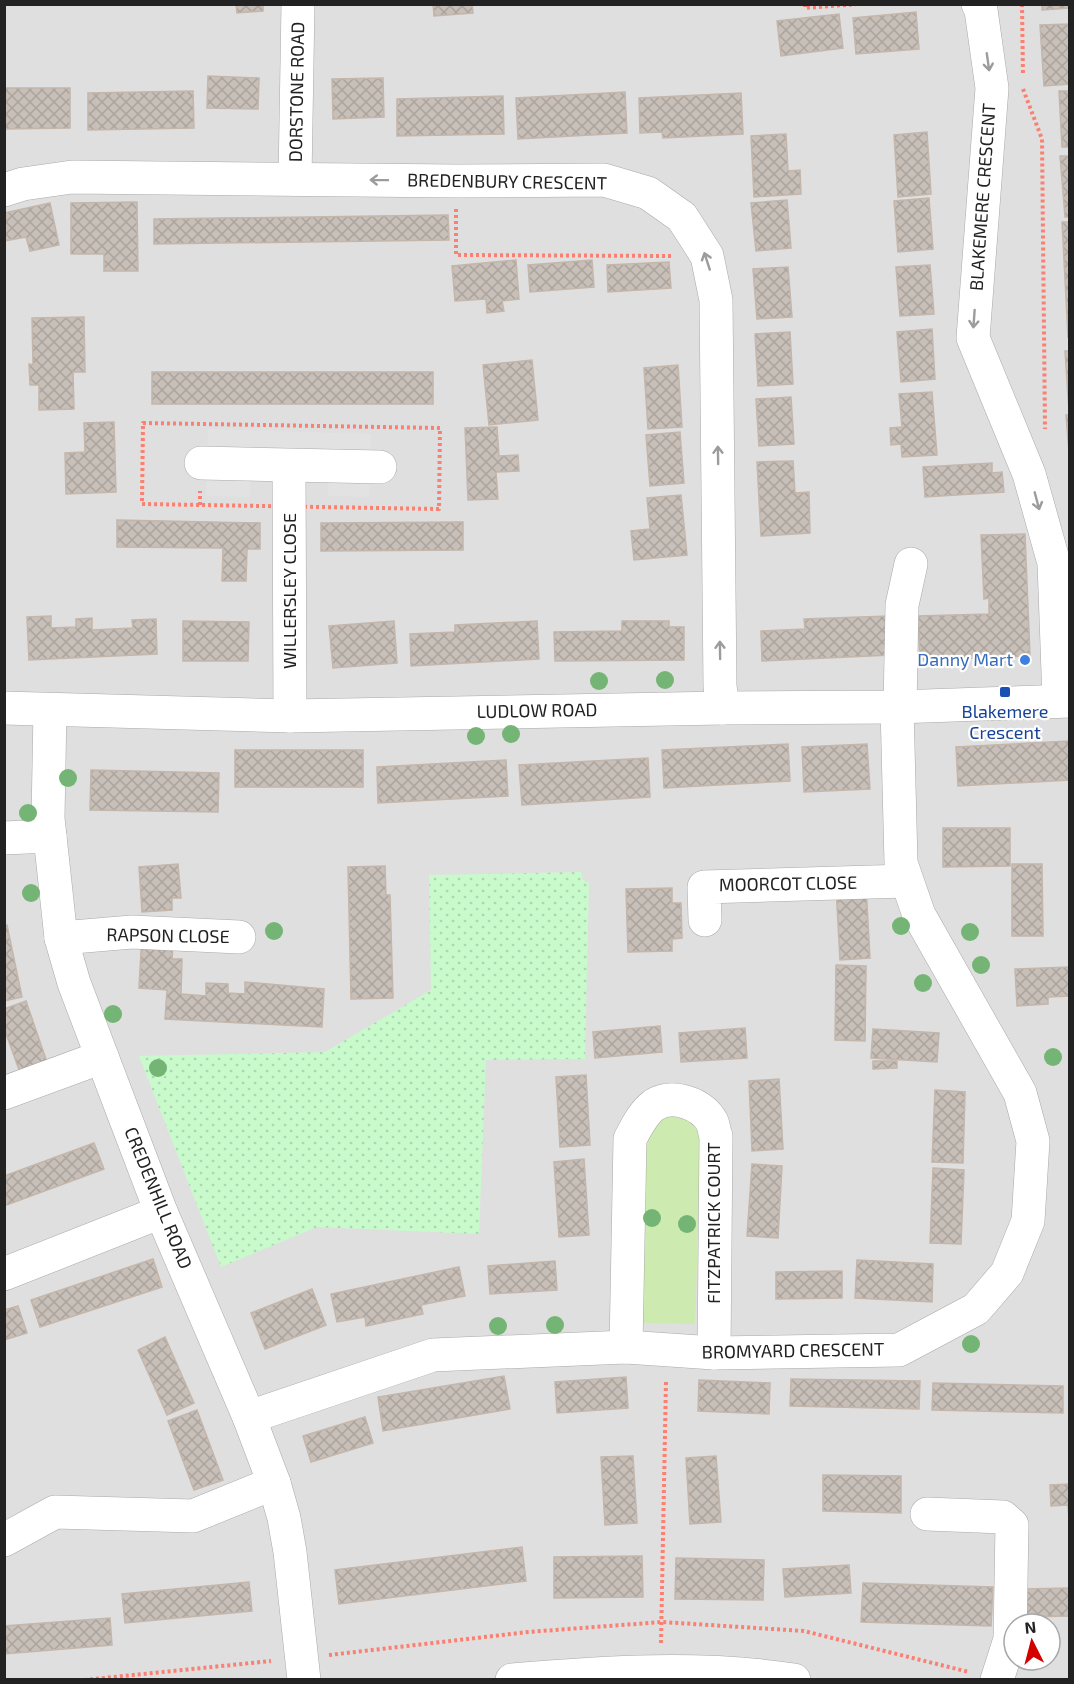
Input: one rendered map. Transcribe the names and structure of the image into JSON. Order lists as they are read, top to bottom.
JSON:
{
  "streets": {
    "street": [
      "DORSTONE ROAD",
      "BREDENBURY CRESCENT",
      "BLAKEMERE CRESCENT",
      "WILLERSLEY CLOSE",
      "LUDLOW ROAD",
      "MOORCOT CLOSE",
      "RAPSON CLOSE",
      "CREDENHILL ROAD",
      "FITZPATRICK COURT",
      "BROMYARD CRESCENT"
    ]
  },
  "crossings": [
    ["DORSTONE ROAD", "BREDENBURY CRESCENT"],
    ["BREDENBURY CRESCENT", "LUDLOW ROAD"],
    ["BLAKEMERE CRESCENT", "LUDLOW ROAD"],
    ["WILLERSLEY CLOSE", "LUDLOW ROAD"],
    ["LUDLOW ROAD", "CREDENHILL ROAD"],
    ["LUDLOW ROAD", "BROMYARD CRESCENT"],
    ["MOORCOT CLOSE", "BROMYARD CRESCENT"],
    ["RAPSON CLOSE", "CREDENHILL ROAD"],
    ["CREDENHILL ROAD", "BROMYARD CRESCENT"],
    ["FITZPATRICK COURT", "BROMYARD CRESCENT"]
  ],
  "one_way": ["BLAKEMERE CRESCENT"],
  "places": {
    "other": ["Danny Mart"],
    "transit": ["Blakemere Crescent"]
  },
  "north": "top"
}
